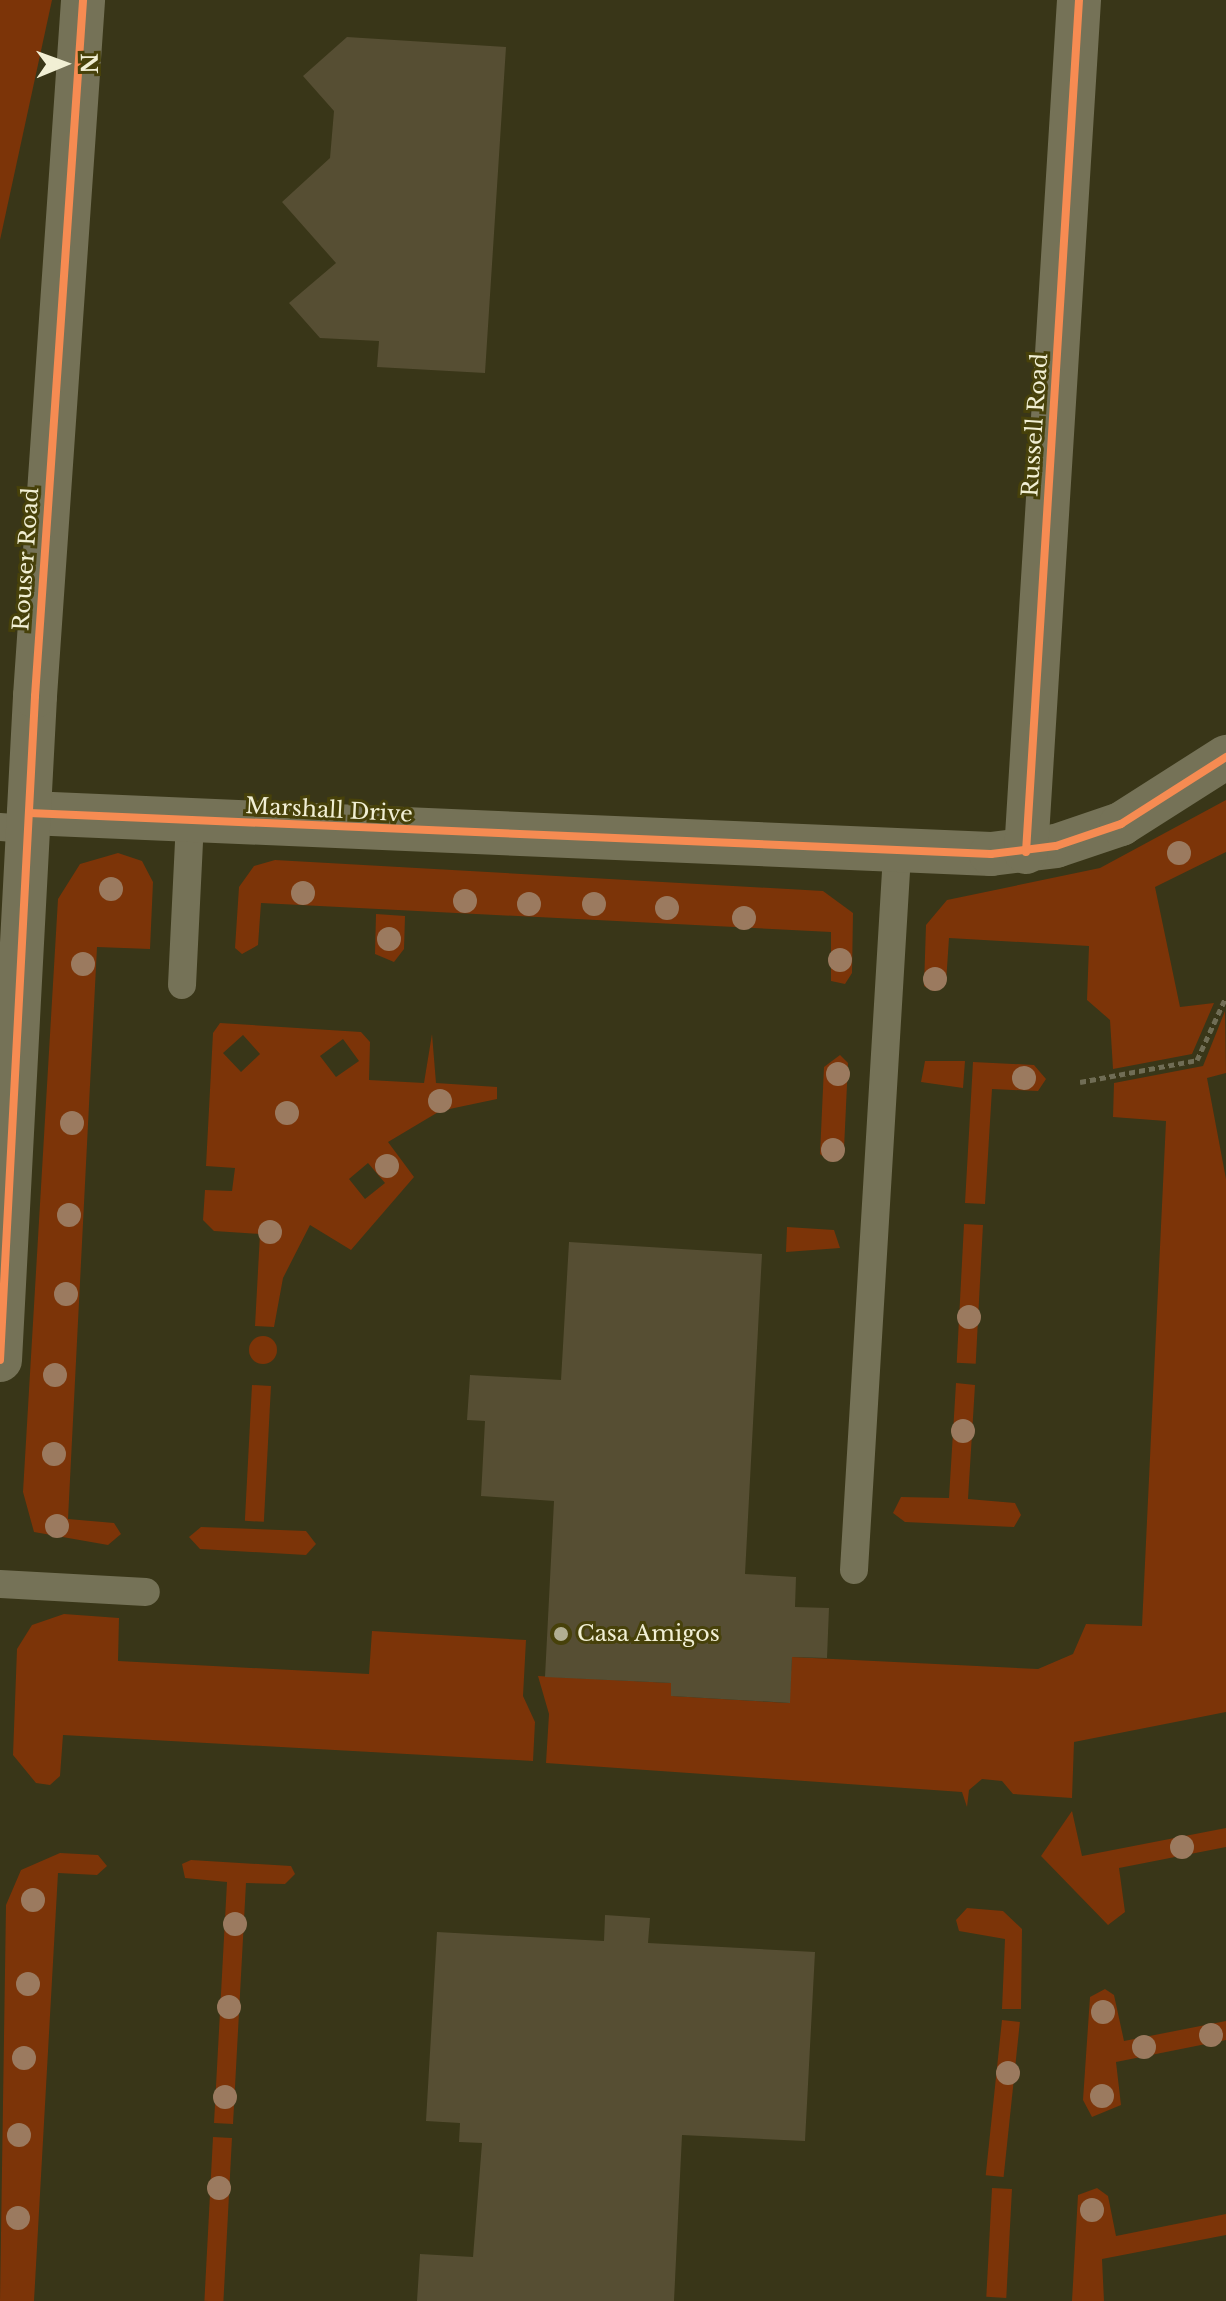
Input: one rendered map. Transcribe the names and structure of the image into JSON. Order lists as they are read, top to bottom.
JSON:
{
  "streets": {
    "street": ["Russell Road", "Rouser Road", "Marshall Drive"]
  },
  "crossings": [
    ["Russell Road", "Marshall Drive"],
    ["Rouser Road", "Marshall Drive"]
  ],
  "places": ["Casa Amigos"],
  "north": "right"
}
